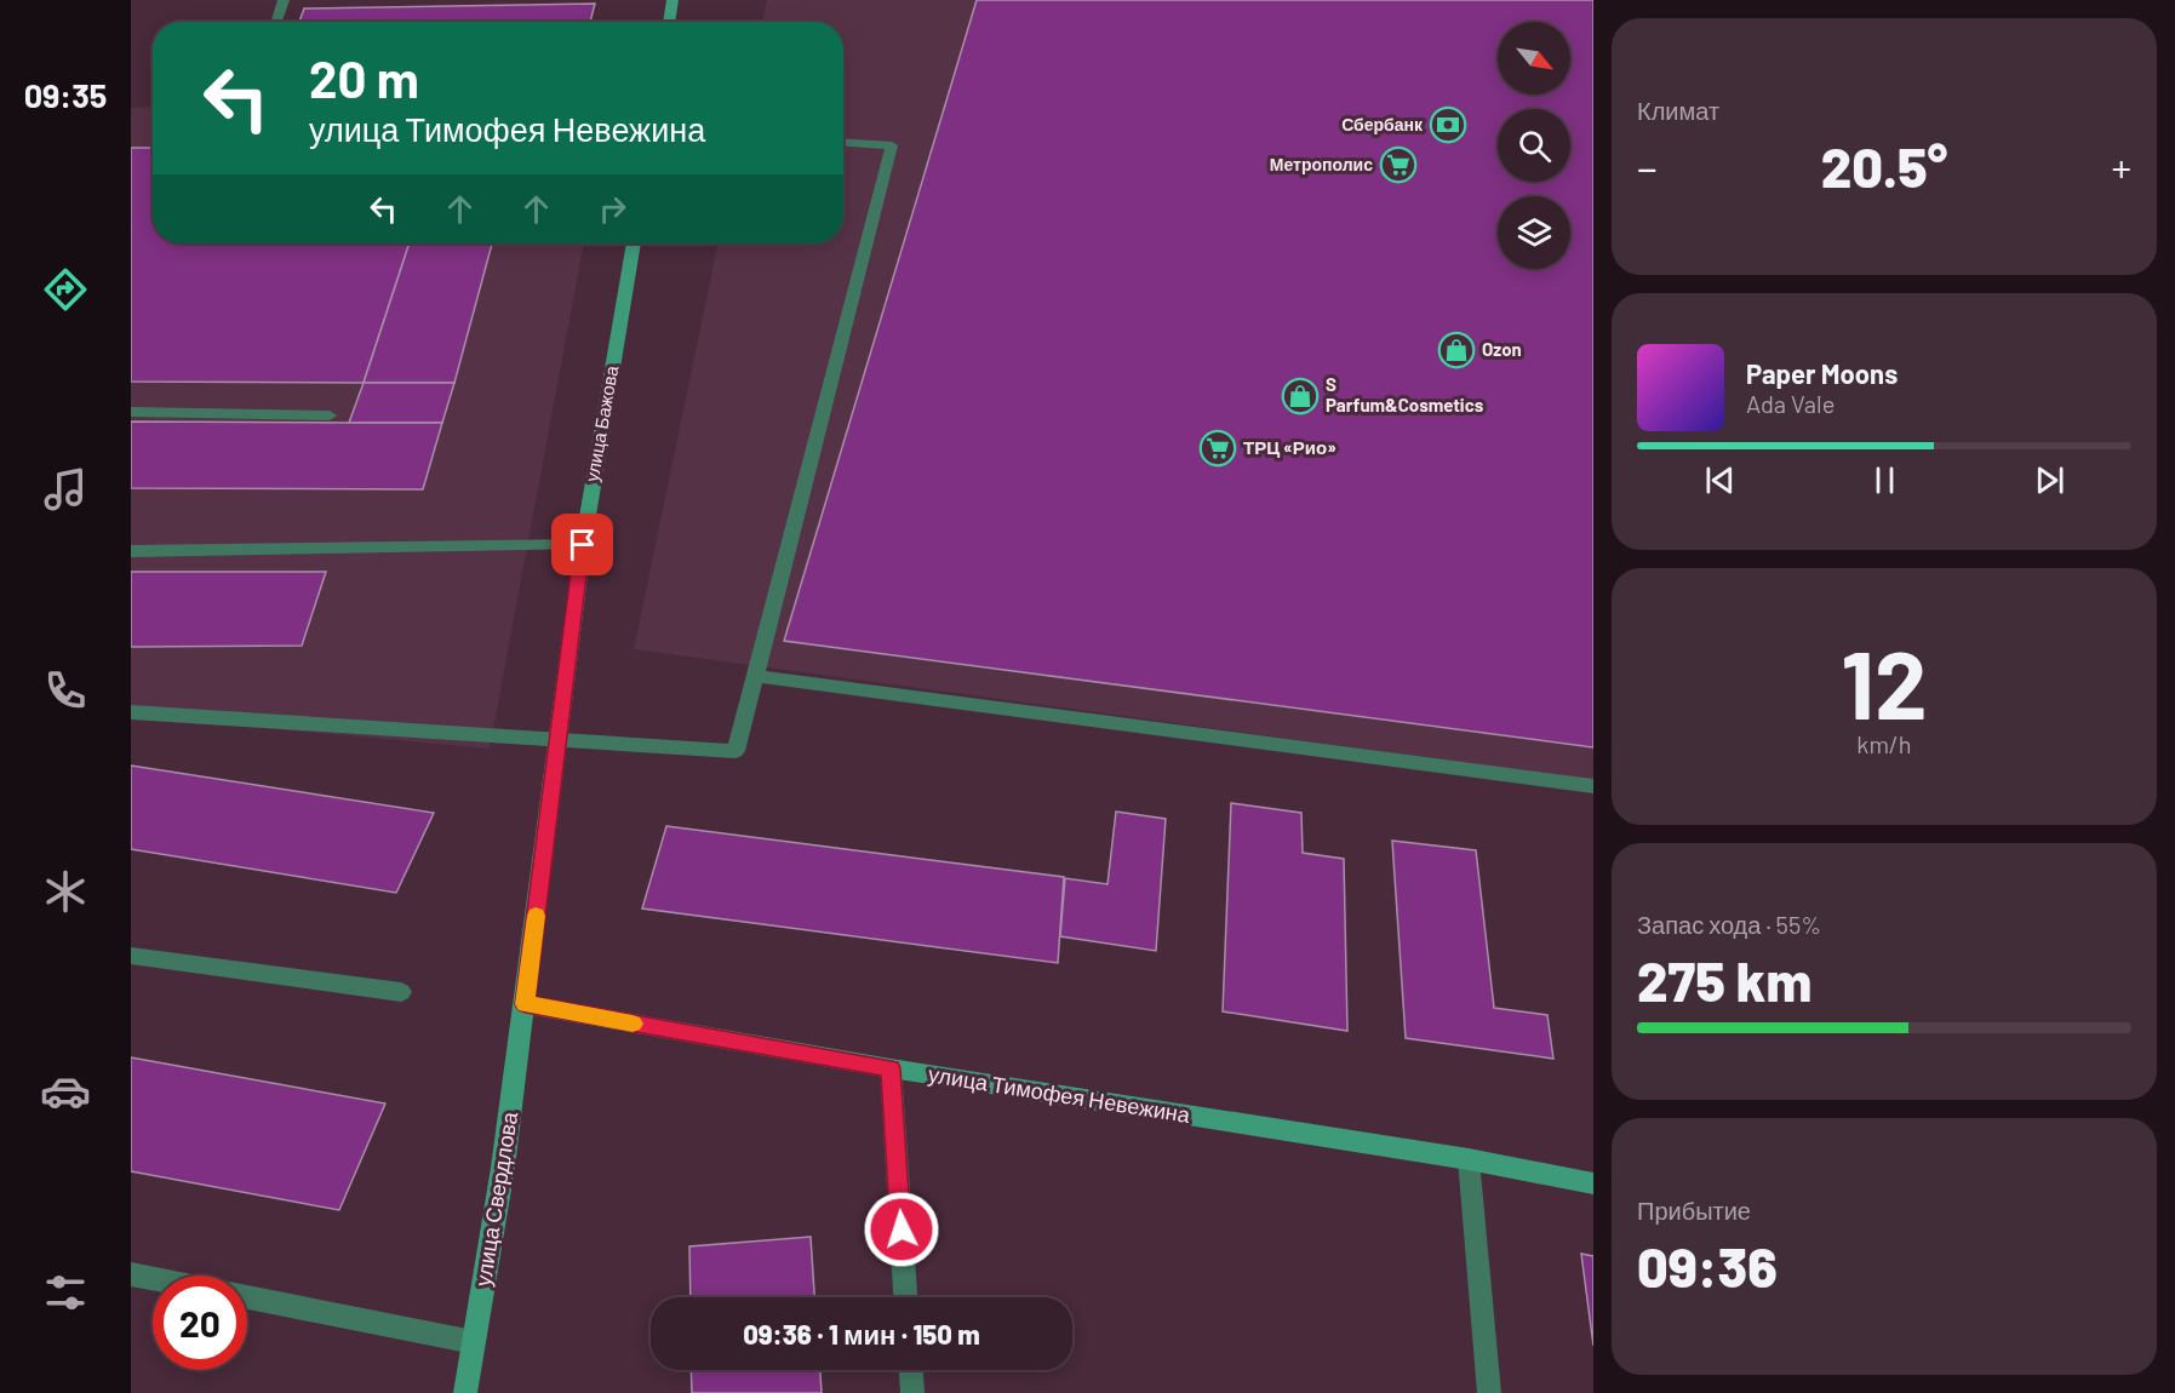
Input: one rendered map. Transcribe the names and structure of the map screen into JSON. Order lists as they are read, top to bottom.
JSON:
{
  "streets": {
    "main road": ["улица Бажова", "улица Тимофея Невежина", "улица Свердлова"]
  },
  "crossings": [
    ["улица Бажова", "улица Тимофея Невежина"],
    ["улица Бажова", "улица Свердлова"],
    ["улица Тимофея Невежина", "улица Свердлова"]
  ],
  "places": {
    "bank": ["Сбербанк"],
    "supermarket": ["Метрополис", "ТРЦ «Рио»"],
    "shop": ["Ozon", "S Parfum&Cosmetics"]
  },
  "north": "bottom right",
  "page": {
    "tabs": "09:35",
    "tile": [
      "Климат",
      ["12", "km/h"],
      ["Запас хода · 55%", "275 km"],
      ["Прибытие", "09:36"]
    ],
    "turn": ["20 m", "улица Тимофея Невежина"],
    "heat": ["−", "20.5°", "+"],
    "song": ["Paper Moons", "Ada Vale"],
    "limit": "20",
    "trip": "09:36 · 1 мин · 150 m"
  }
}
